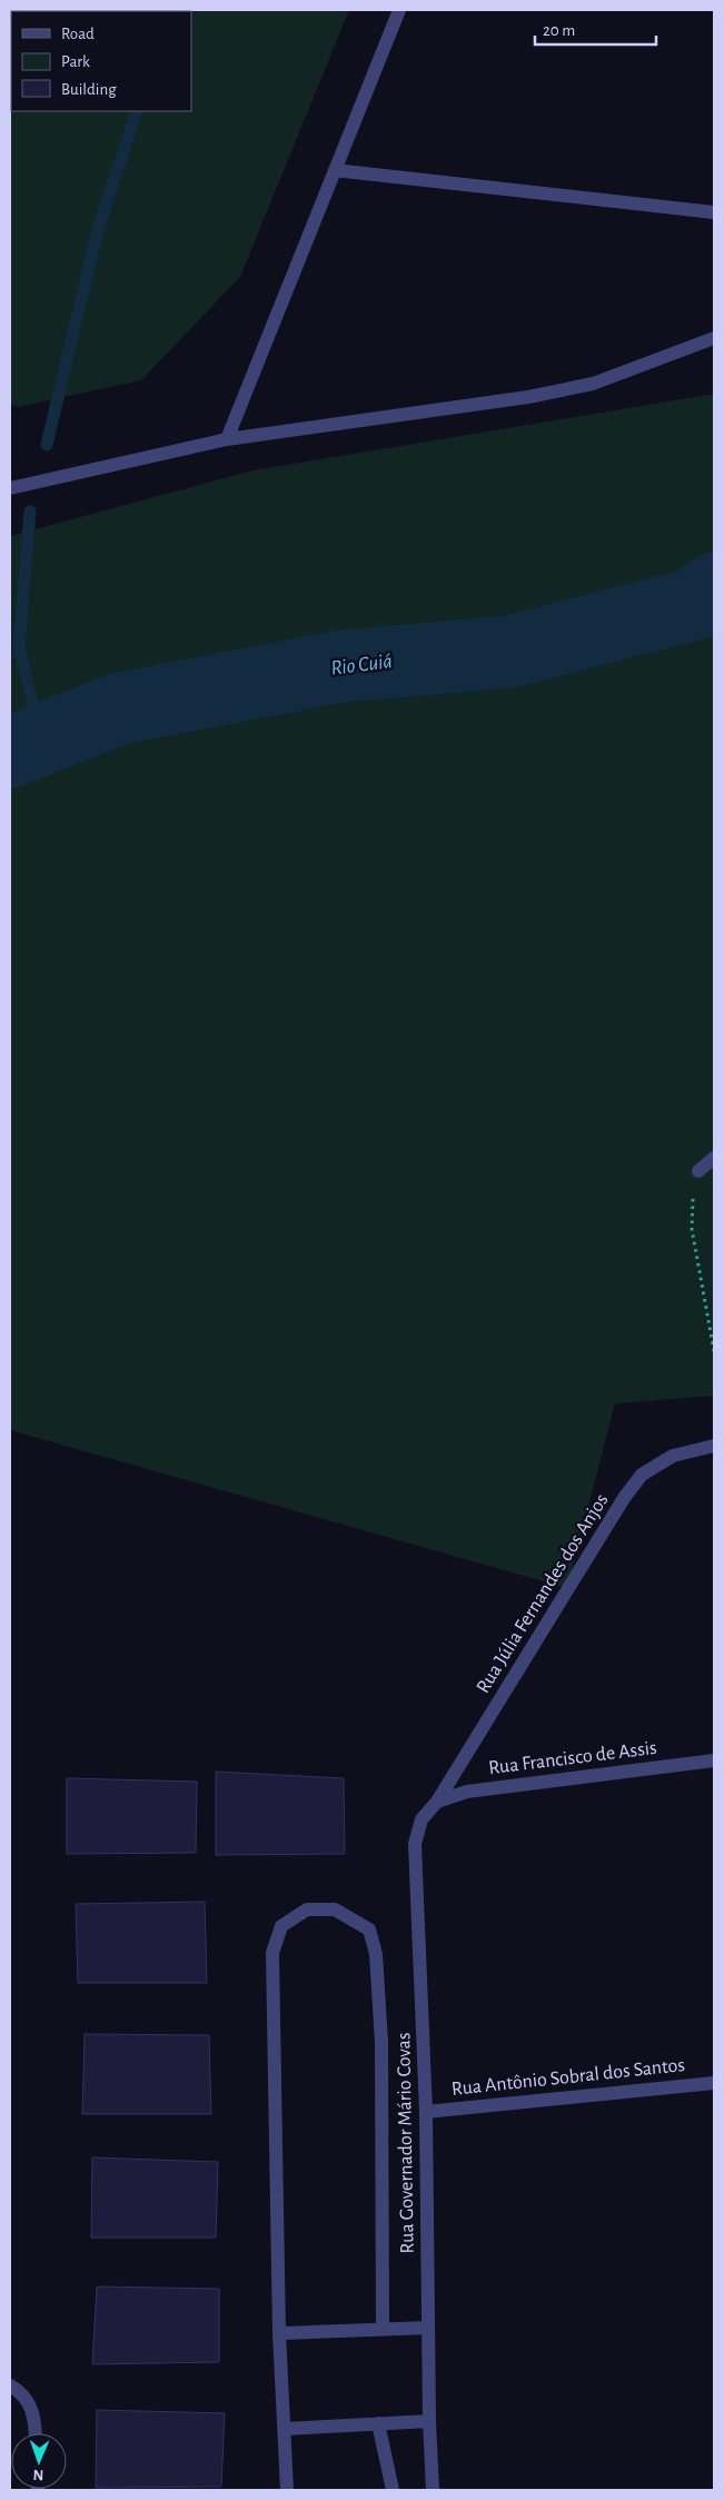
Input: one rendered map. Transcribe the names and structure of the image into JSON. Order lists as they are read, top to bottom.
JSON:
{
  "streets": {
    "street": [
      "Rua Júlia Fernandes dos Anjos",
      "Rua Francisco de Assis",
      "Rua Antônio Sobral dos Santos",
      "Rua Governador Mário Covas"
    ]
  },
  "crossings": [
    ["Rua Júlia Fernandes dos Anjos", "Rua Francisco de Assis"],
    ["Rua Júlia Fernandes dos Anjos", "Rua Governador Mário Covas"],
    ["Rua Francisco de Assis", "Rua Governador Mário Covas"],
    ["Rua Antônio Sobral dos Santos", "Rua Governador Mário Covas"]
  ],
  "water": ["Rio Cuiá"],
  "legend": ["Road", "Park", "Building"],
  "scale_bar": "20 m",
  "north": "bottom"
}
